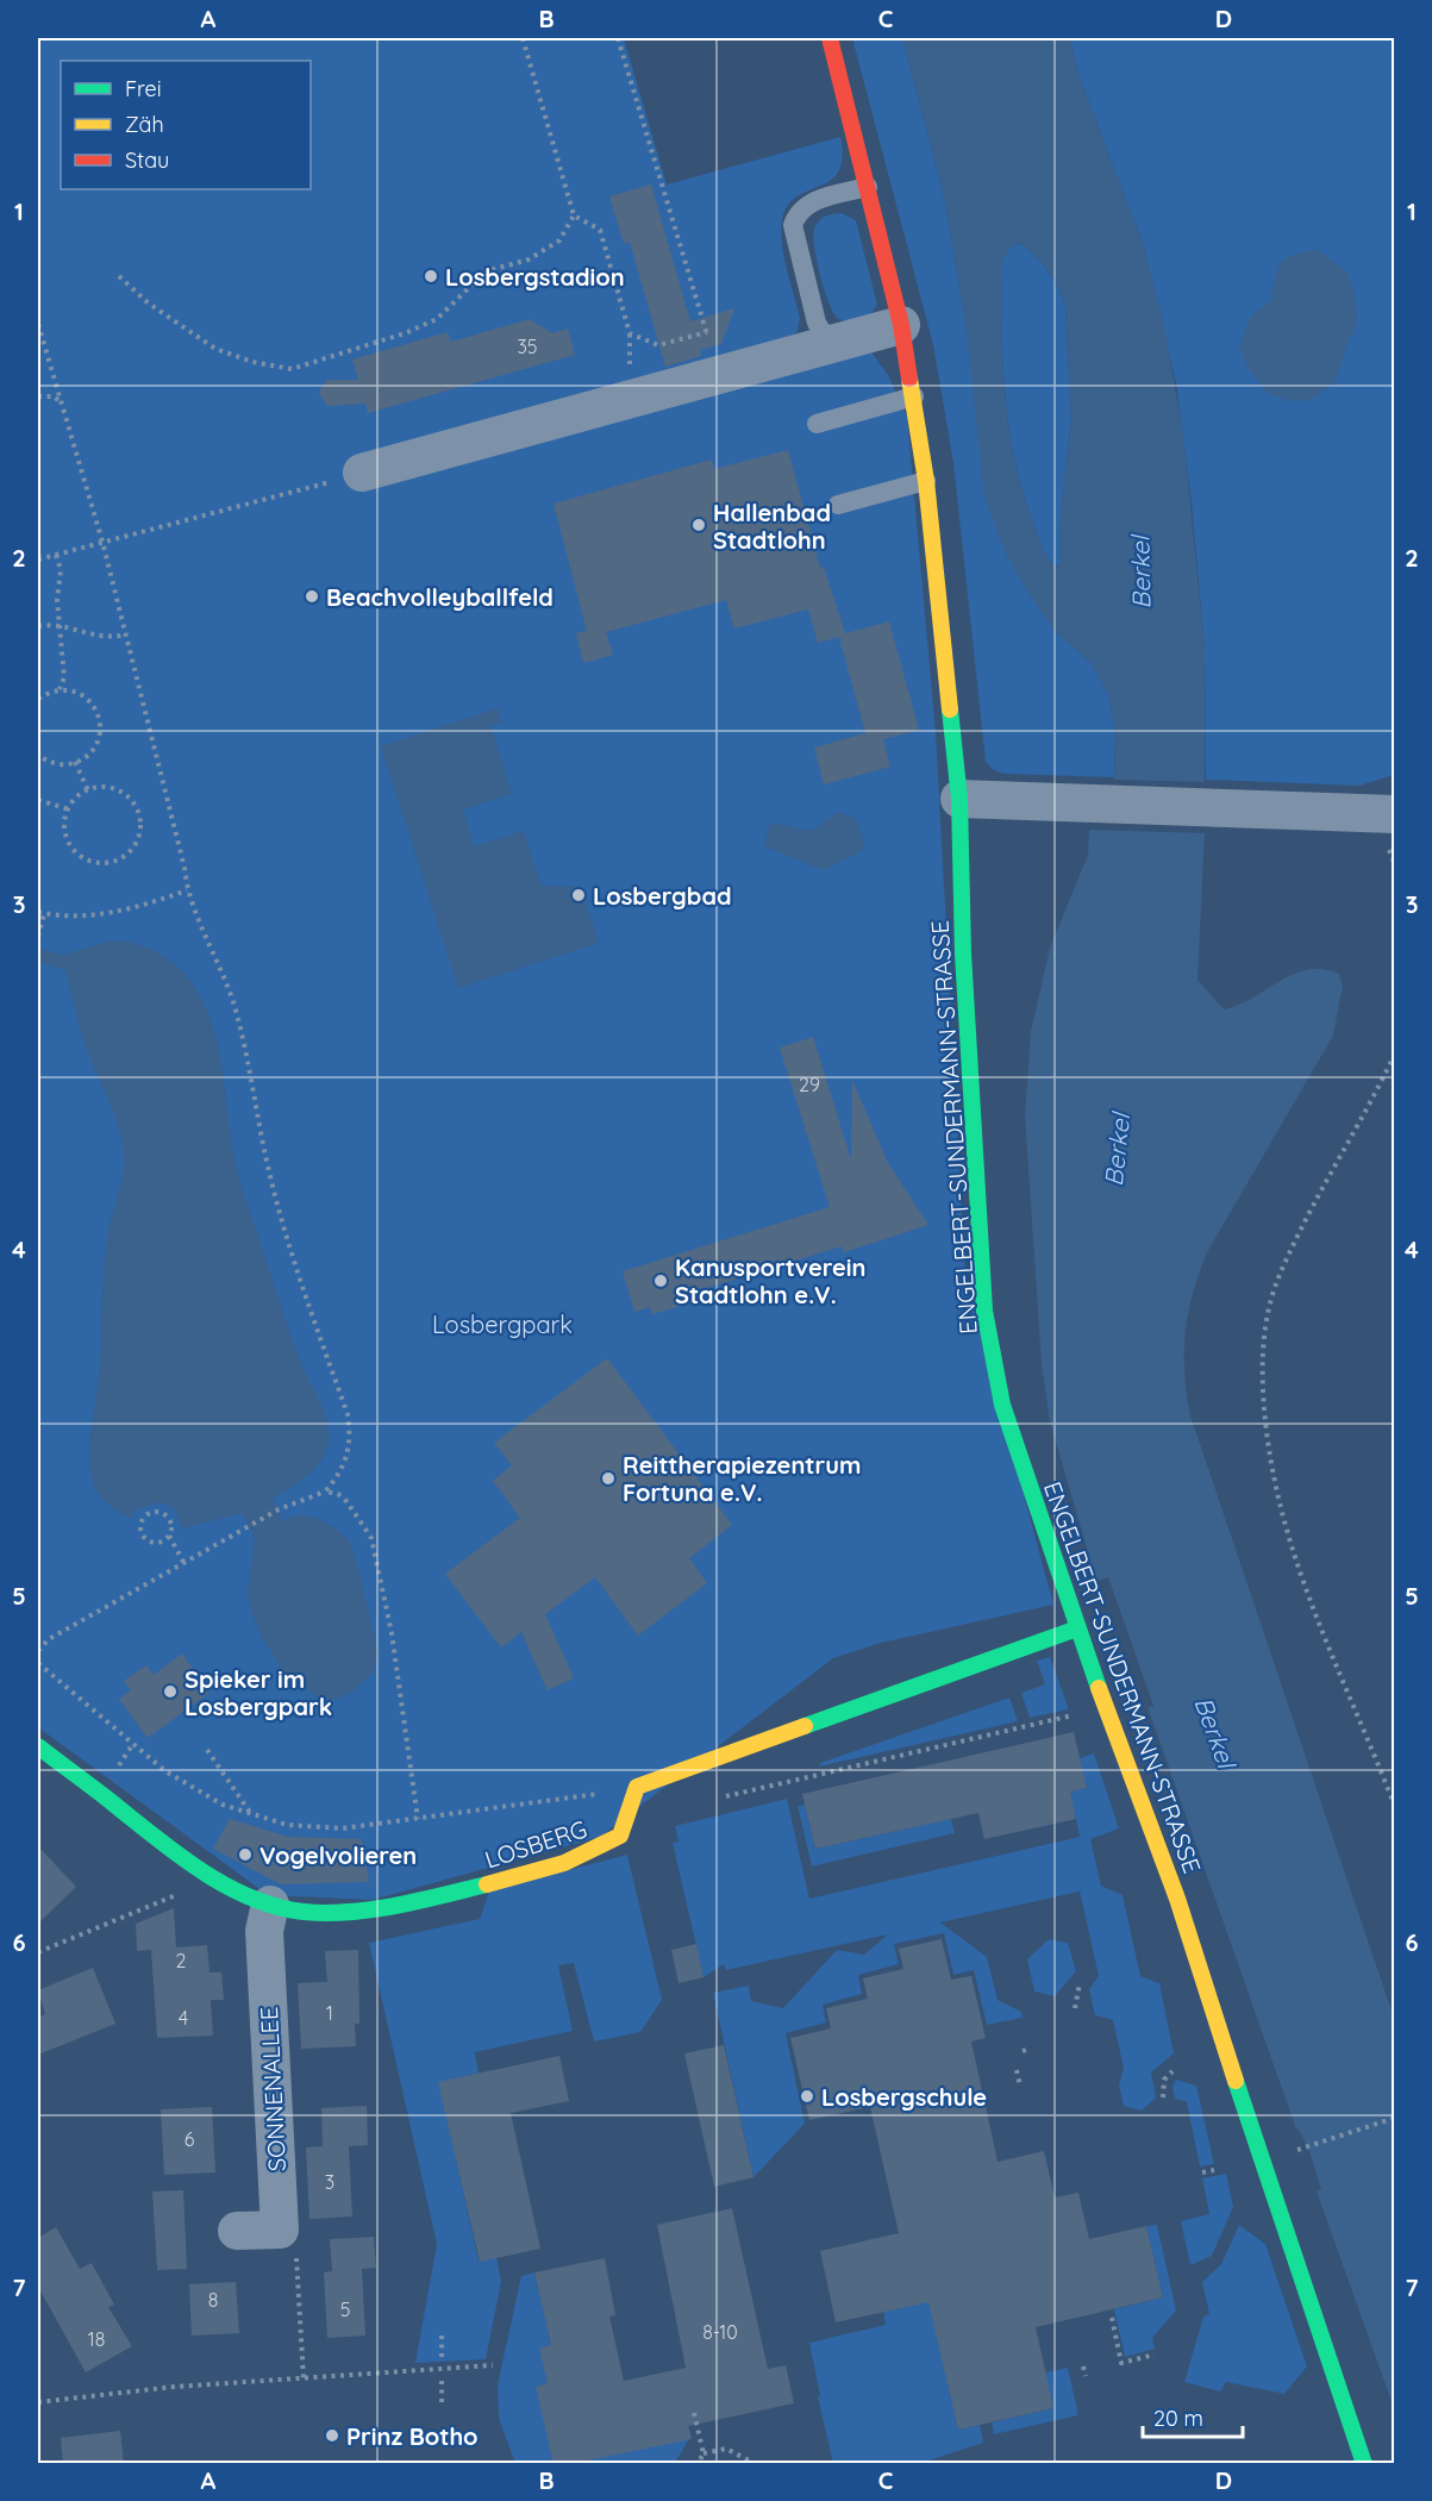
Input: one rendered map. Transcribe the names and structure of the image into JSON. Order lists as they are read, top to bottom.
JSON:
{
  "streets": {
    "street": ["ENGELBERT-SUNDERMANN-STRASSE", "LOSBERG", "SONNENALLEE"]
  },
  "crossings": [
    ["LOSBERG", "SONNENALLEE"]
  ],
  "water": ["Berkel"],
  "parks": ["Losbergpark"],
  "places": [
    "Losbergstadion",
    "Hallenbad Stadtlohn",
    "Beachvolleyballfeld",
    "Losbergbad",
    "Kanusportverein Stadtlohn e.V.",
    "Reittherapiezentrum Fortuna e.V.",
    "Spieker im Losbergpark",
    "Vogelvolieren",
    "Losbergschule",
    "Prinz Botho"
  ],
  "house_numbers": [
    "35",
    "29",
    "2",
    "1",
    "4",
    "6",
    "3",
    "8",
    "5",
    "8-10",
    "18"
  ],
  "legend": ["Frei", "Zäh", "Stau"],
  "scale_bar": "20 m",
  "grid": {
    "columns": [
      "A",
      "B",
      "C",
      "D"
    ],
    "rows": [
      "1",
      "2",
      "3",
      "4",
      "5",
      "6",
      "7"
    ]
  }
}
